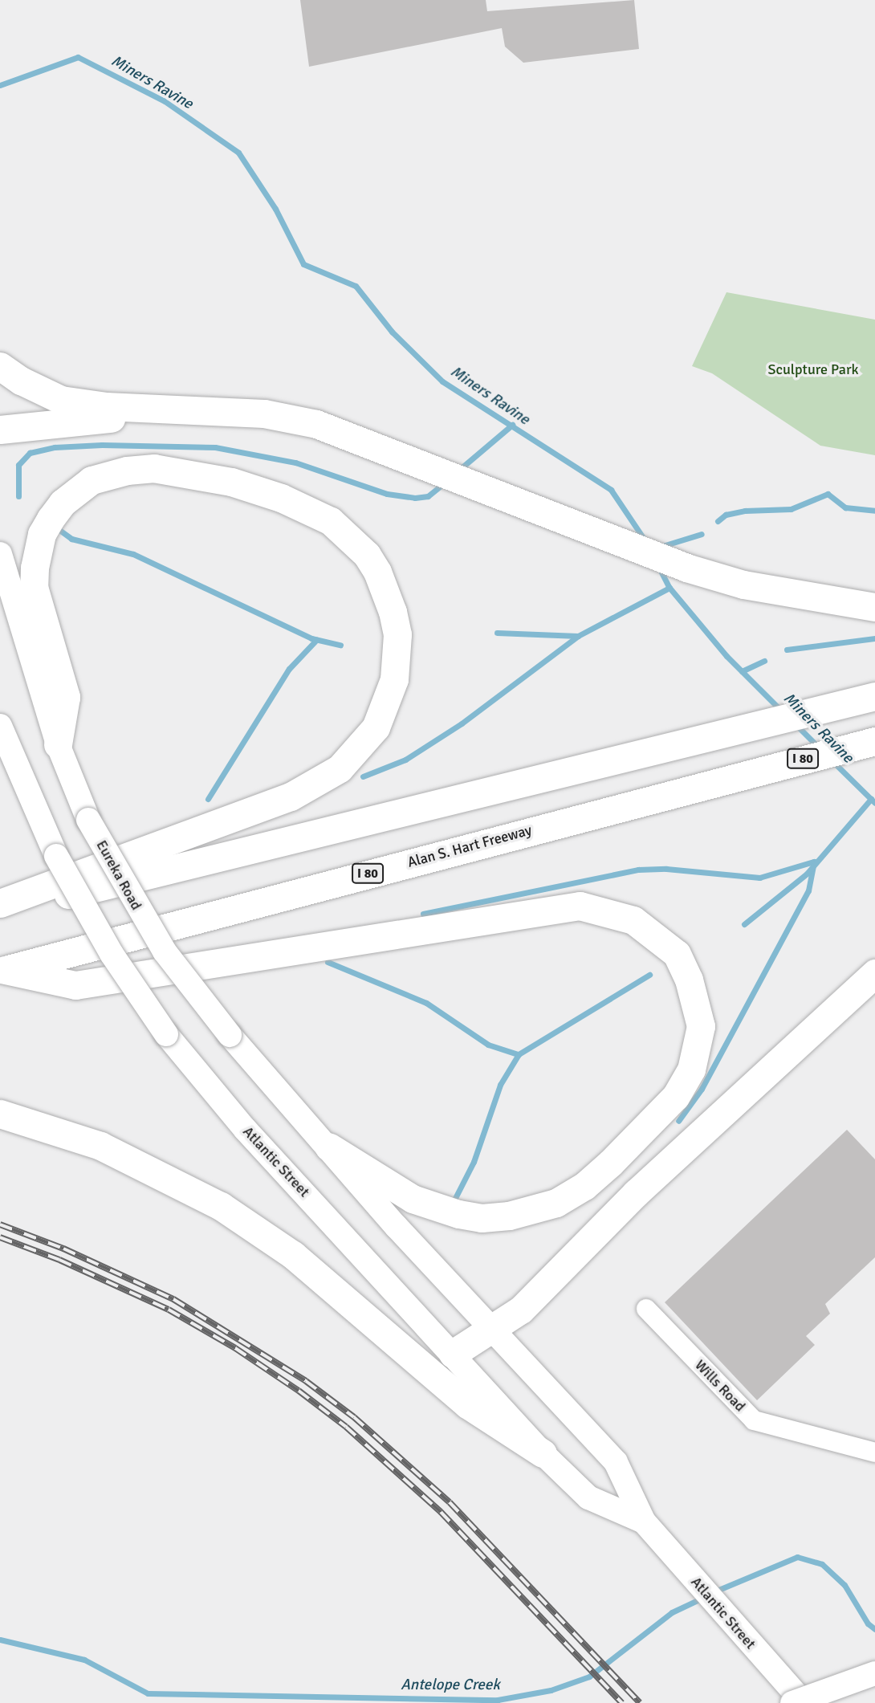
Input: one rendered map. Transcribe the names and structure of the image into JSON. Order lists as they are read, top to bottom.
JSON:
{
  "streets": {
    "highway": ["I 80", "Alan S. Hart Freeway"],
    "main road": ["Eureka Road", "Atlantic Street"],
    "street": ["Wills Road"]
  },
  "crossings": [
    ["Eureka Road", "Atlantic Street"]
  ],
  "water": ["Miners Ravine", "Antelope Creek"],
  "parks": ["Sculpture Park"]
}
